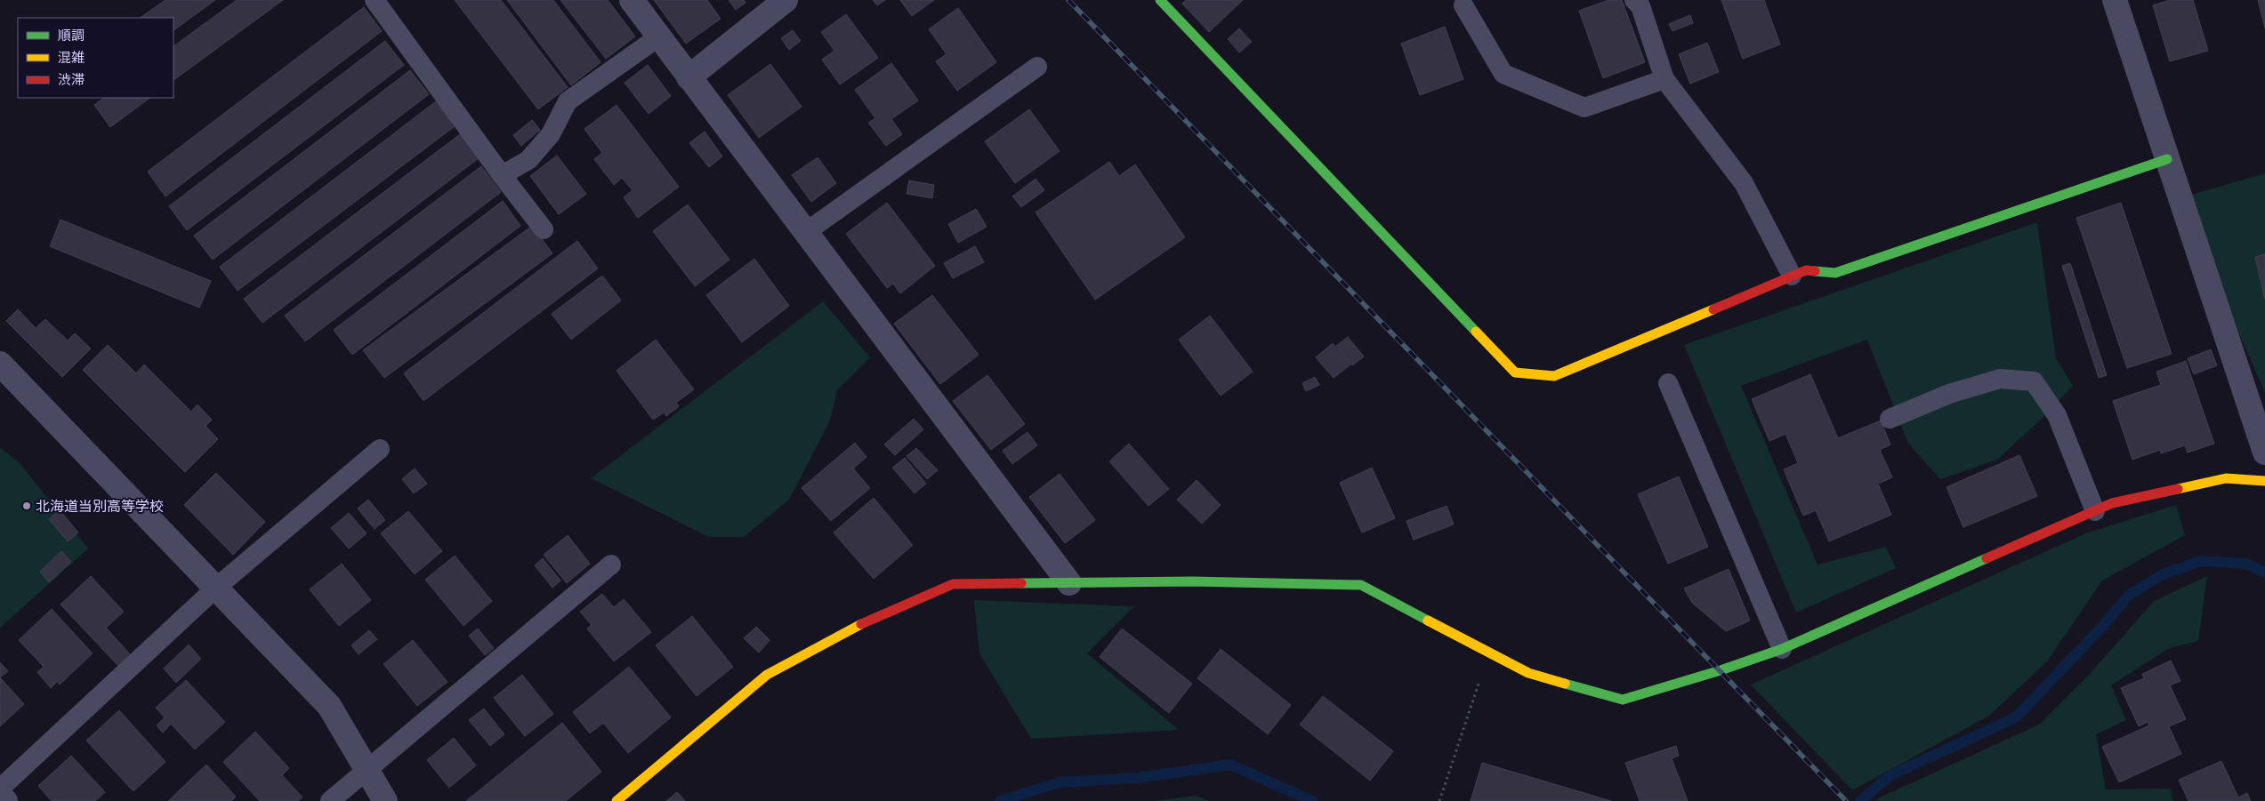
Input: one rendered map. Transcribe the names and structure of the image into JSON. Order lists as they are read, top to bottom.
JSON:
{
  "places": ["北海道当別高等学校"],
  "legend": ["順調", "混雑", "渋滞"]
}
